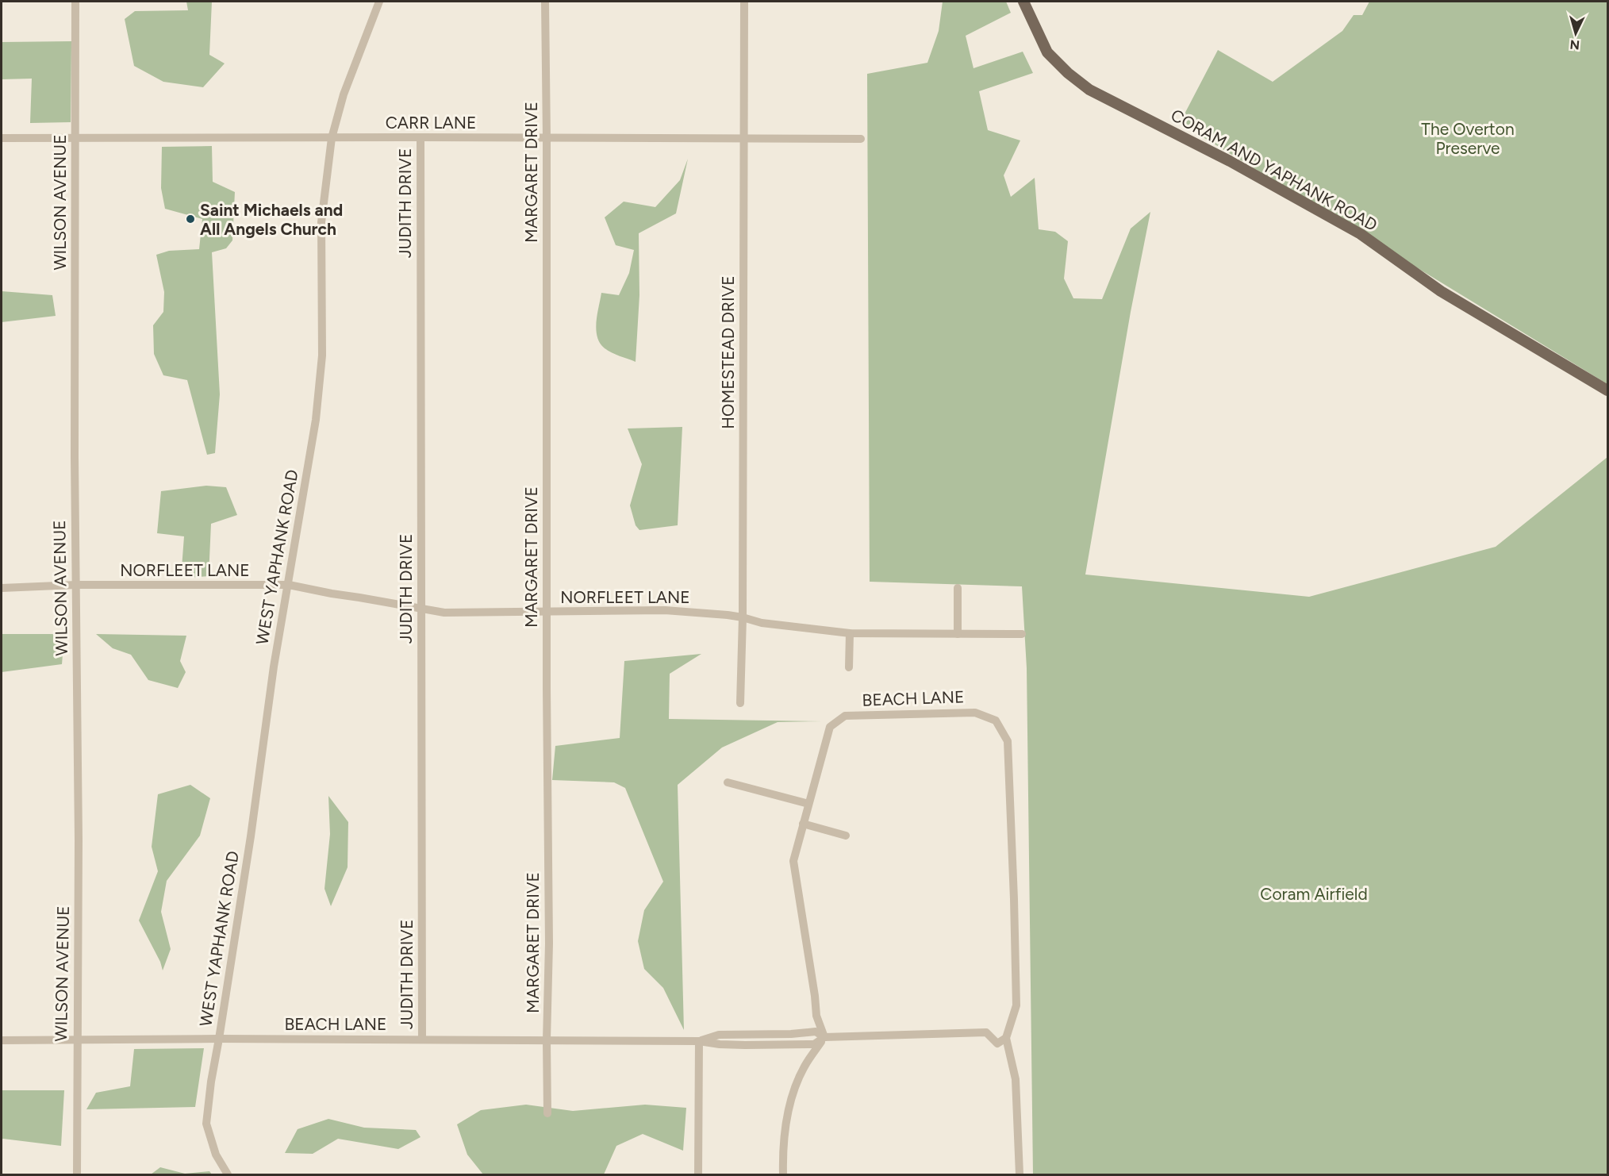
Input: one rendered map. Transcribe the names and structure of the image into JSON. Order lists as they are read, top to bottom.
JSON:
{
  "streets": {
    "main road": ["CORAM AND YAPHANK ROAD"],
    "street": [
      "CARR LANE",
      "MARGARET DRIVE",
      "WILSON AVENUE",
      "JUDITH DRIVE",
      "HOMESTEAD DRIVE",
      "WEST YAPHANK ROAD",
      "NORFLEET LANE",
      "BEACH LANE"
    ]
  },
  "crossings": [
    ["CARR LANE", "MARGARET DRIVE"],
    ["CARR LANE", "WILSON AVENUE"],
    ["CARR LANE", "JUDITH DRIVE"],
    ["CARR LANE", "HOMESTEAD DRIVE"],
    ["CARR LANE", "WEST YAPHANK ROAD"],
    ["MARGARET DRIVE", "NORFLEET LANE"],
    ["MARGARET DRIVE", "BEACH LANE"],
    ["WILSON AVENUE", "NORFLEET LANE"],
    ["WILSON AVENUE", "BEACH LANE"],
    ["JUDITH DRIVE", "NORFLEET LANE"],
    ["JUDITH DRIVE", "BEACH LANE"],
    ["HOMESTEAD DRIVE", "NORFLEET LANE"],
    ["WEST YAPHANK ROAD", "NORFLEET LANE"],
    ["WEST YAPHANK ROAD", "BEACH LANE"]
  ],
  "parks": ["The Overton Preserve", "Coram Airfield"],
  "places": ["Saint Michaels and All Angels Church"],
  "north": "bottom"
}
